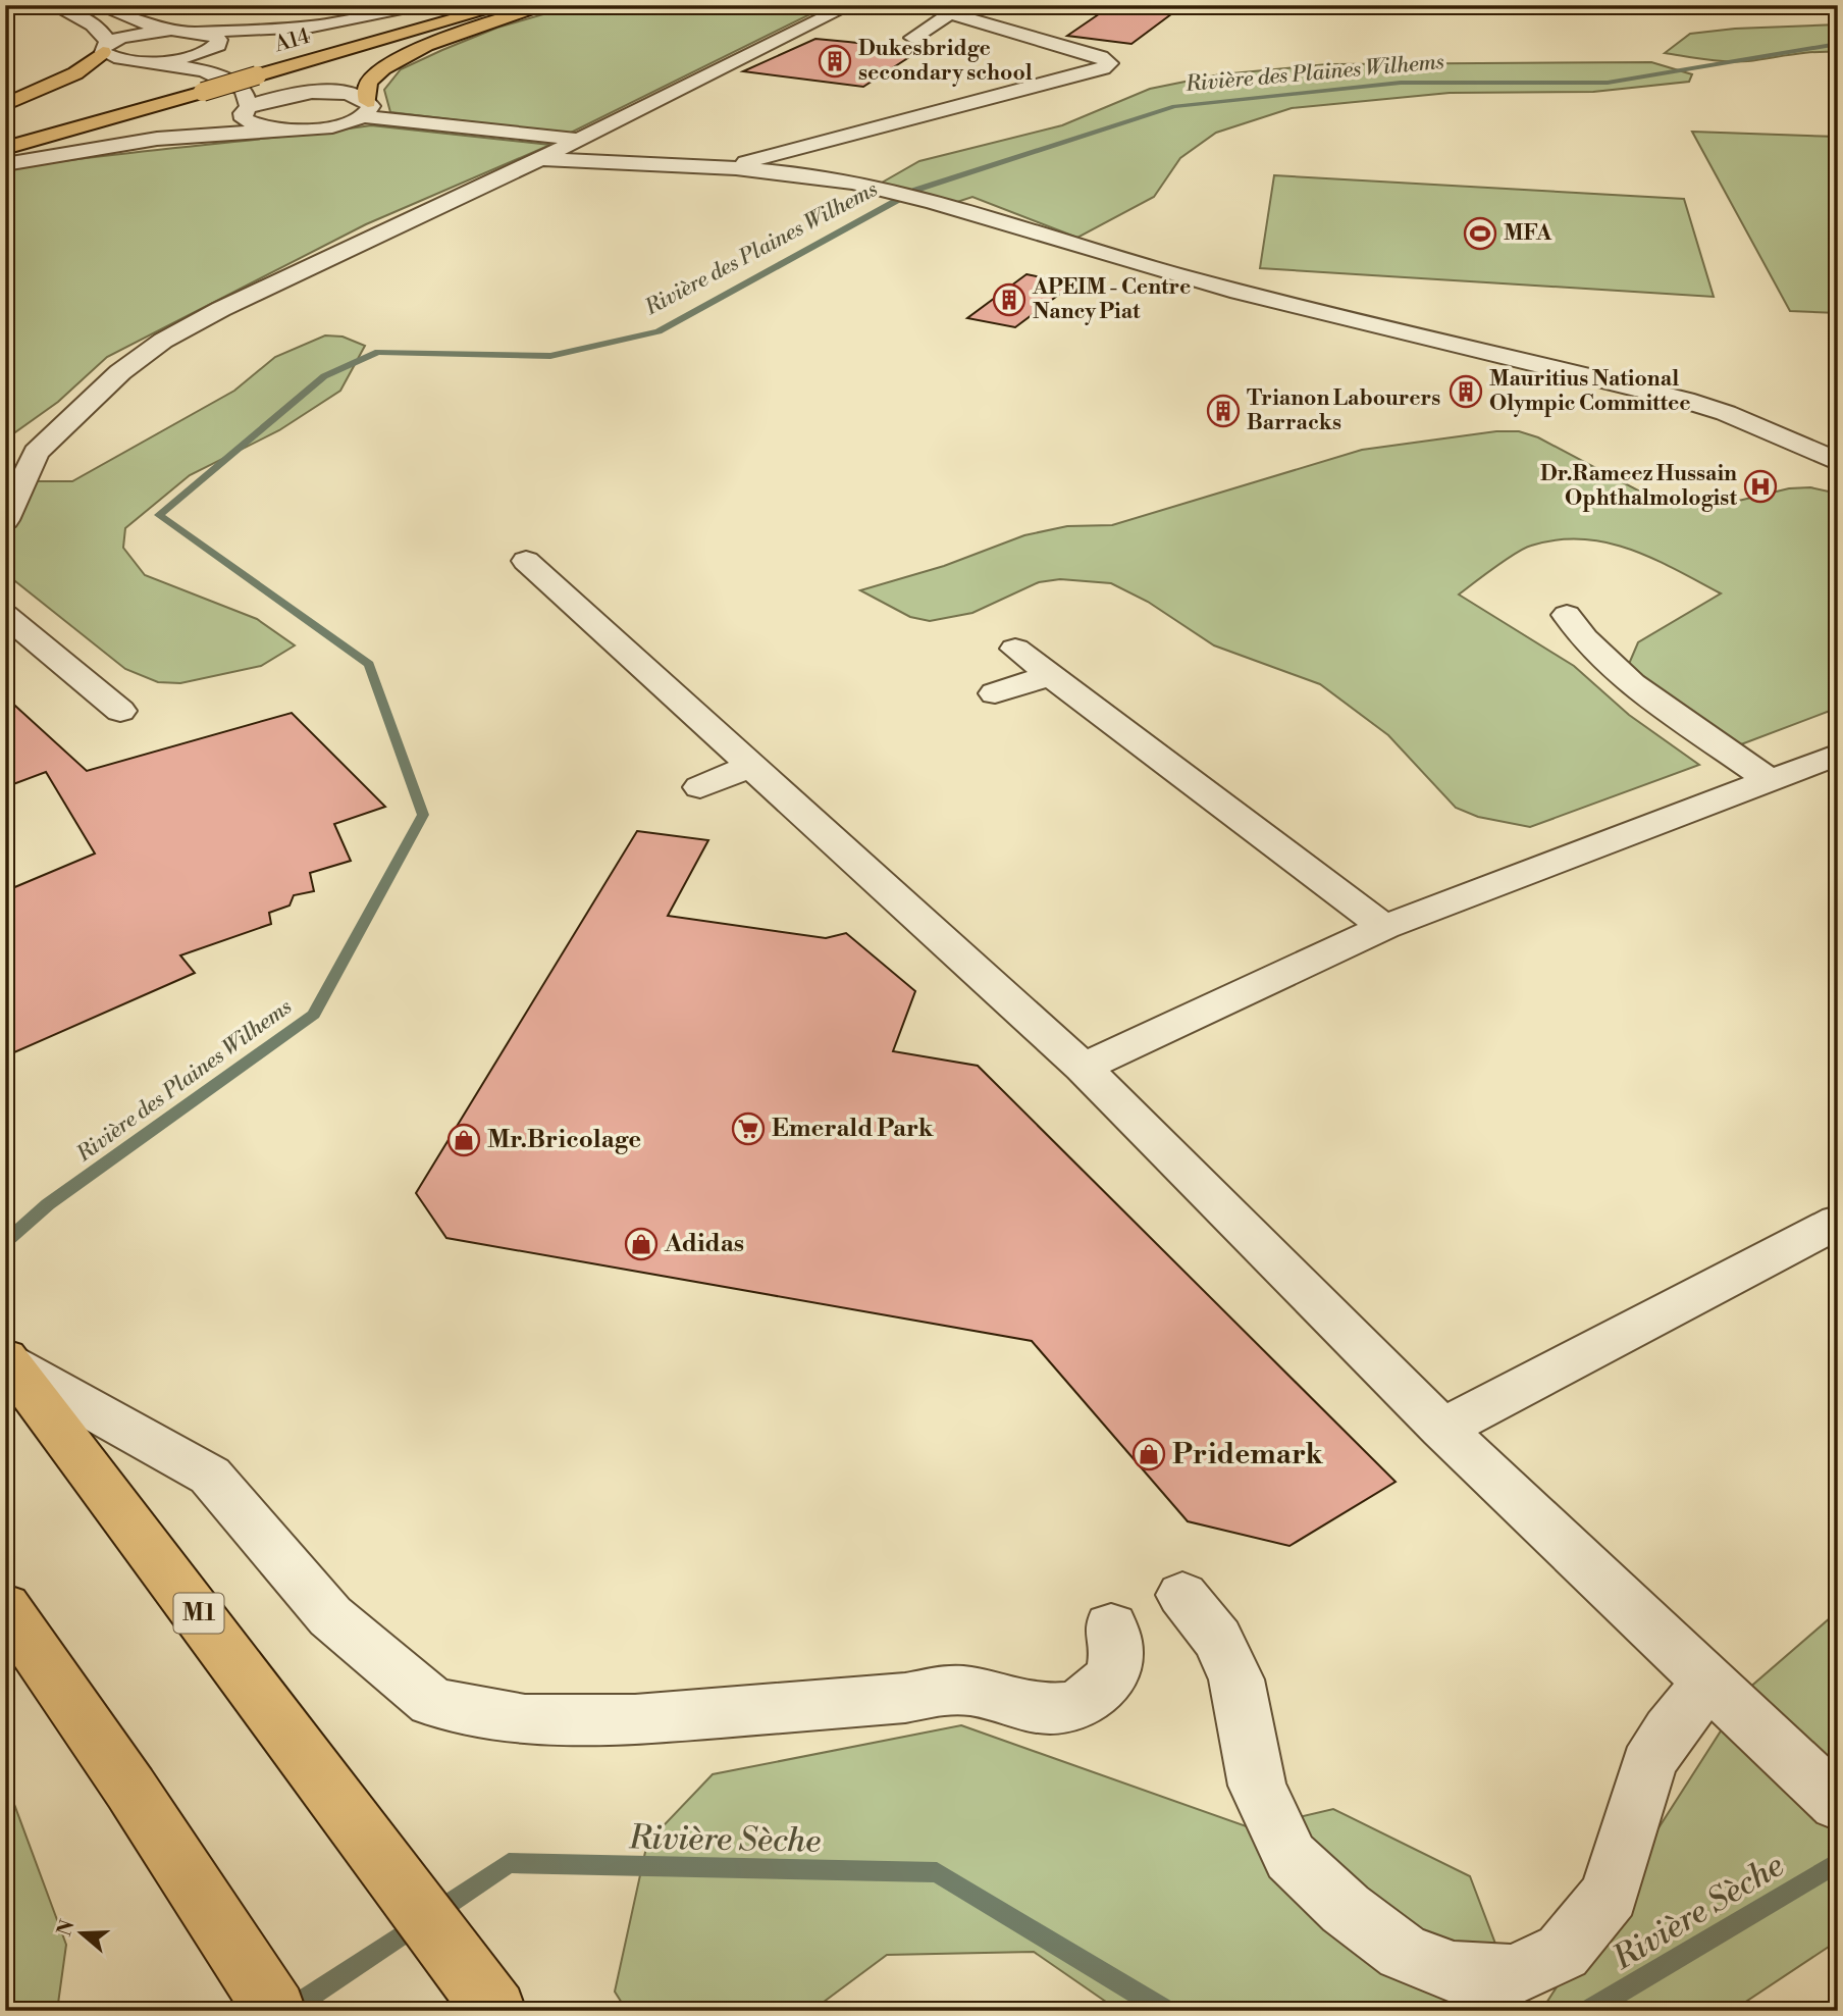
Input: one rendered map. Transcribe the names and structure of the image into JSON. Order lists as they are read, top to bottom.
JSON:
{
  "streets": {
    "main road": ["A14", "M1"]
  },
  "water": ["Rivière des Plaines Wilhems", "Rivière Sèche"],
  "places": {
    "building": [
      "Dukesbridge secondary school",
      "APEIM - Centre Nancy Piat",
      "Mauritius National Olympic Committee",
      "Trianon Labourers Barracks"
    ],
    "sports": ["MFA"],
    "hospital": ["Dr.Rameez Hussain Ophthalmologist"],
    "supermarket": ["Emerald Park"],
    "shop": ["Mr.Bricolage", "Adidas", "Pridemark"]
  },
  "north": "left"
}
